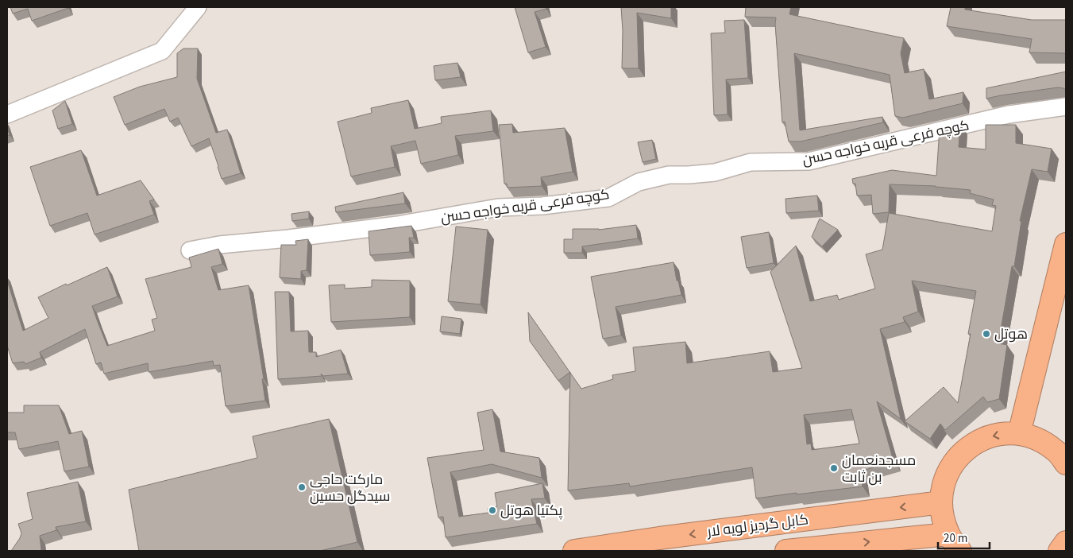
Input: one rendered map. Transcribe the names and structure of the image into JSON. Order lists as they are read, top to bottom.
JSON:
{
  "streets": {
    "highway": ["کابل گردیز لویه لار"],
    "street": ["کوچه فرعی قریه خواجه حسن"]
  },
  "places": [
    "هوتل",
    "مسجدنعمان بن ثابت",
    "مارکت حاجی سیدگل حسین",
    "پکتیا هوتل"
  ],
  "scale_bar": "20 m"
}
